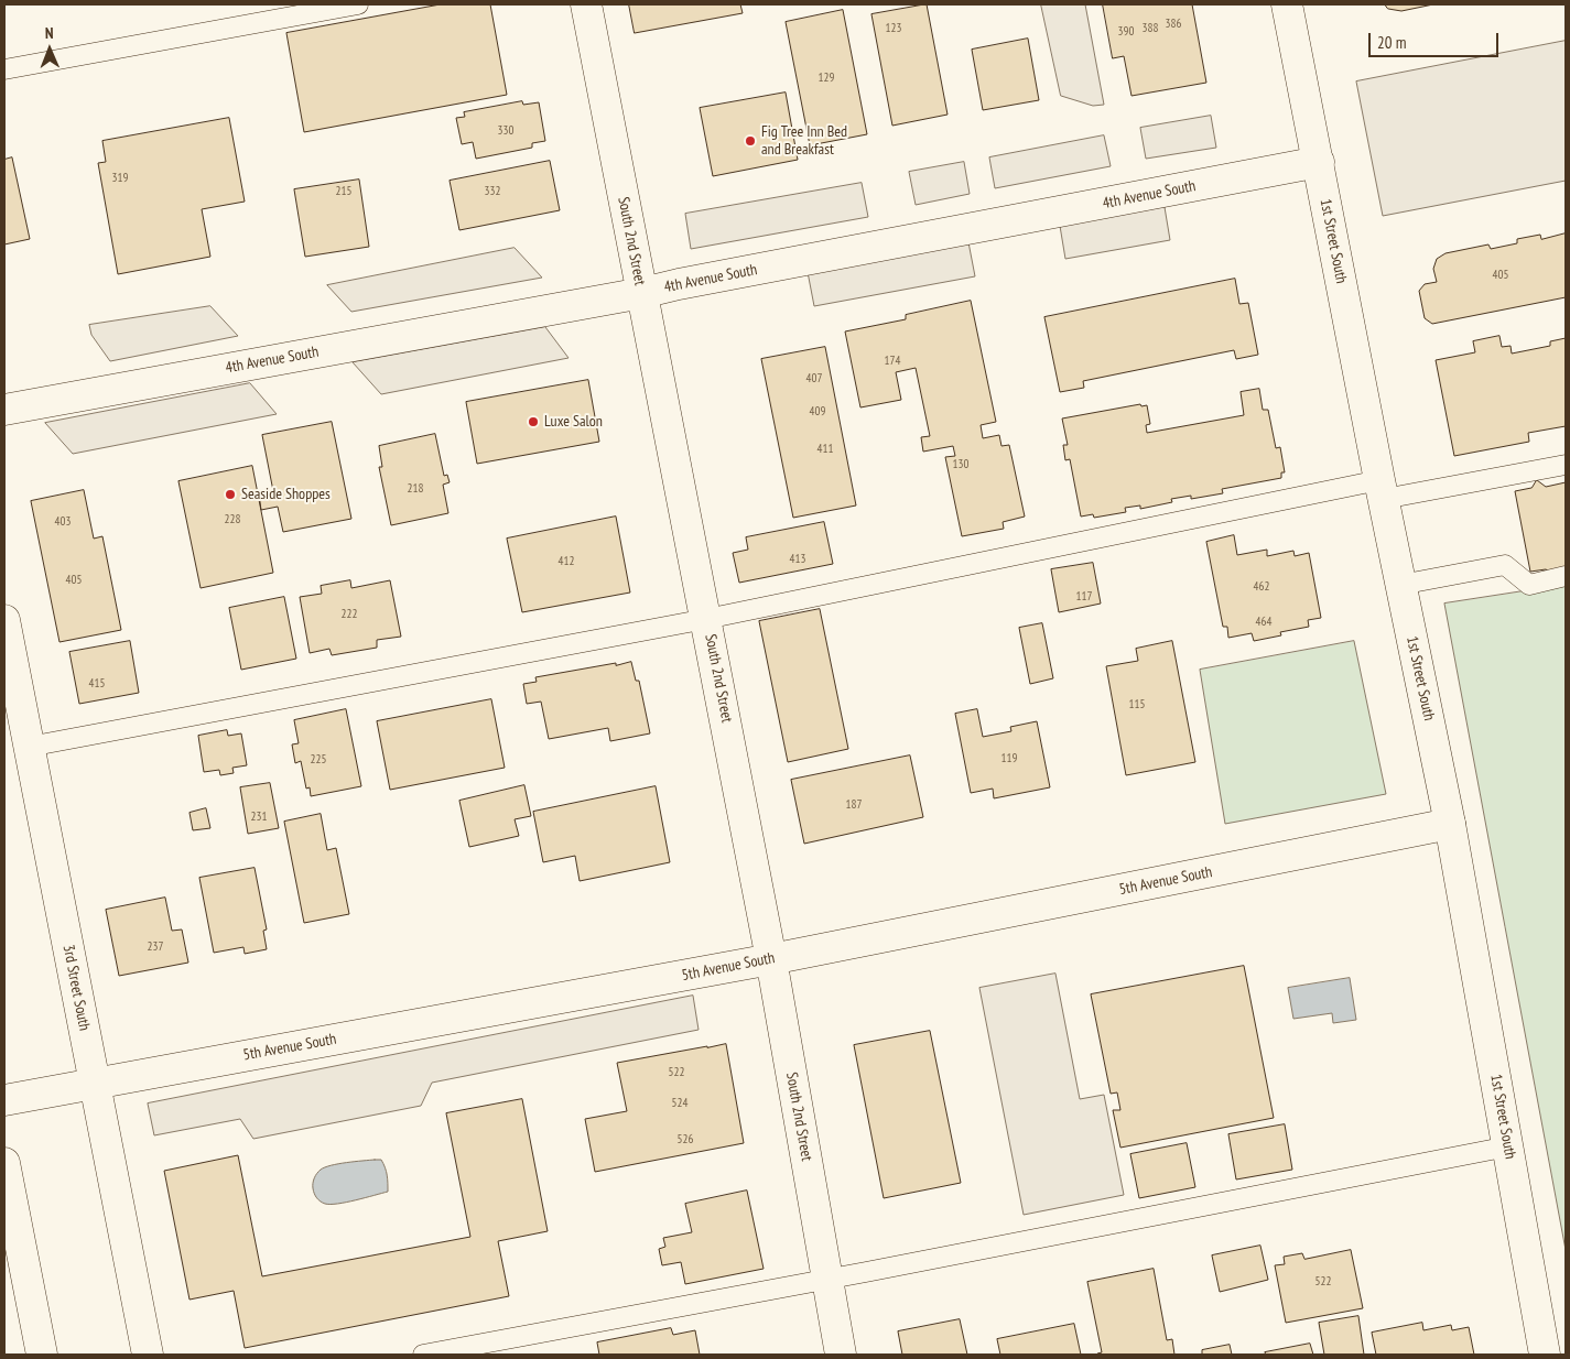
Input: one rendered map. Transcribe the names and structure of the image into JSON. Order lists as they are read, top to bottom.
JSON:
{
  "streets": {
    "street": [
      "4th Avenue South",
      "South 2nd Street",
      "1st Street South",
      "5th Avenue South",
      "3rd Street South"
    ]
  },
  "crossings": [
    ["4th Avenue South", "South 2nd Street"],
    ["4th Avenue South", "1st Street South"],
    ["South 2nd Street", "5th Avenue South"],
    ["1st Street South", "5th Avenue South"],
    ["5th Avenue South", "3rd Street South"]
  ],
  "places": ["Fig Tree Inn Bed and Breakfast", "Luxe Salon", "Seaside Shoppes"],
  "house_numbers": [
    "386",
    "123",
    "388",
    "390",
    "129",
    "330",
    "319",
    "215",
    "332",
    "405",
    "174",
    "407",
    "409",
    "411",
    "130",
    "218",
    "228",
    "403",
    "413",
    "412",
    "405",
    "462",
    "117",
    "222",
    "464",
    "415",
    "115",
    "119",
    "225",
    "187",
    "231",
    "237",
    "522",
    "524",
    "526",
    "522"
  ],
  "scale_bar": "20 m",
  "north": "top"
}
